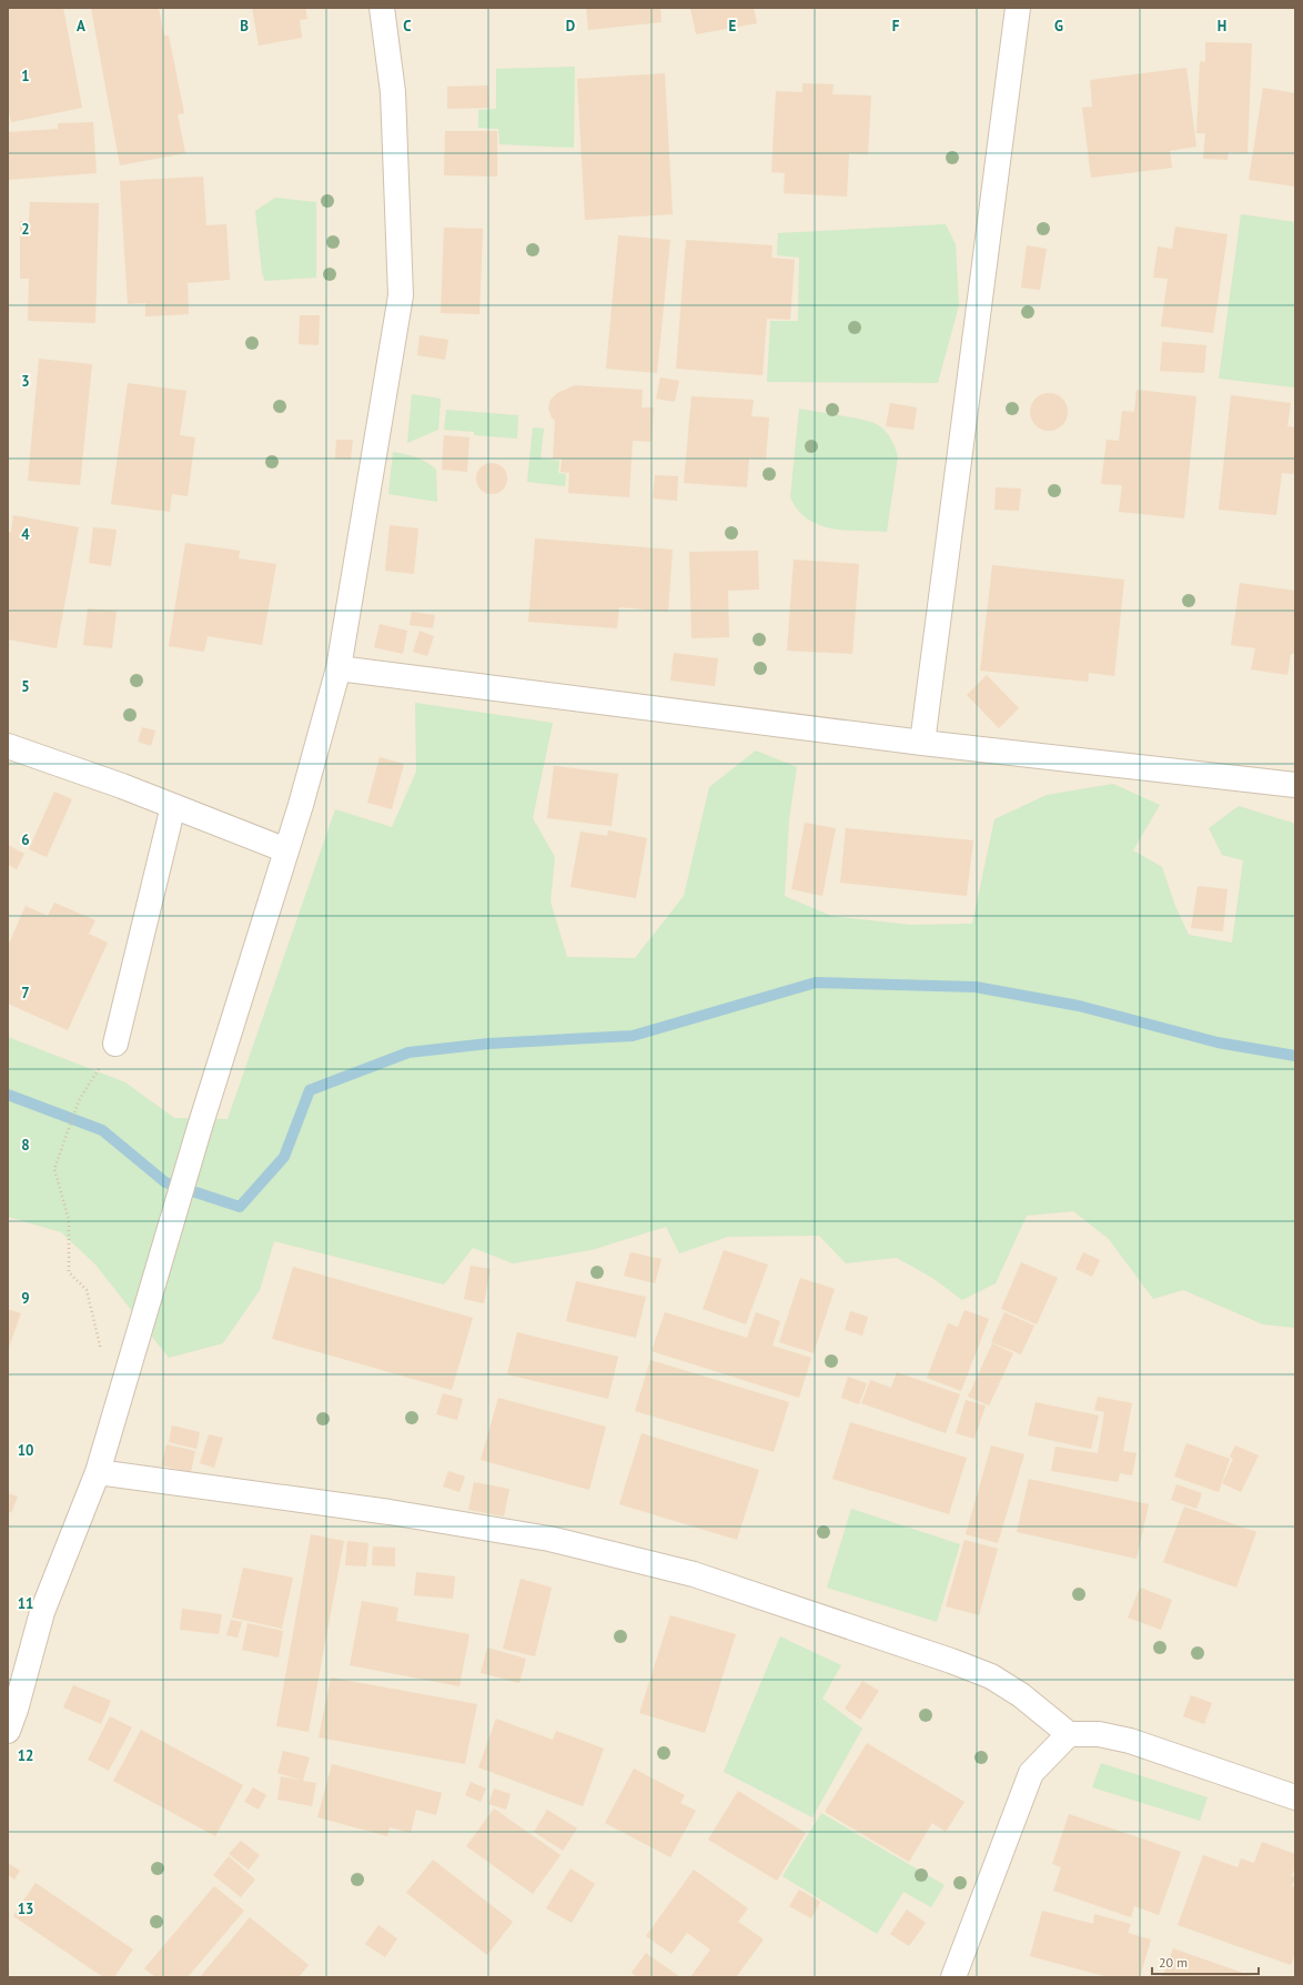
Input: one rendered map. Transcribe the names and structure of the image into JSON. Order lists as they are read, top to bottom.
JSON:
{
  "scale_bar": "20 m",
  "grid": {
    "columns": [
      "A",
      "B",
      "C",
      "D",
      "E",
      "F",
      "G",
      "H"
    ],
    "rows": [
      "1",
      "2",
      "3",
      "4",
      "5",
      "6",
      "7",
      "8",
      "9",
      "10",
      "11",
      "12",
      "13"
    ]
  }
}
